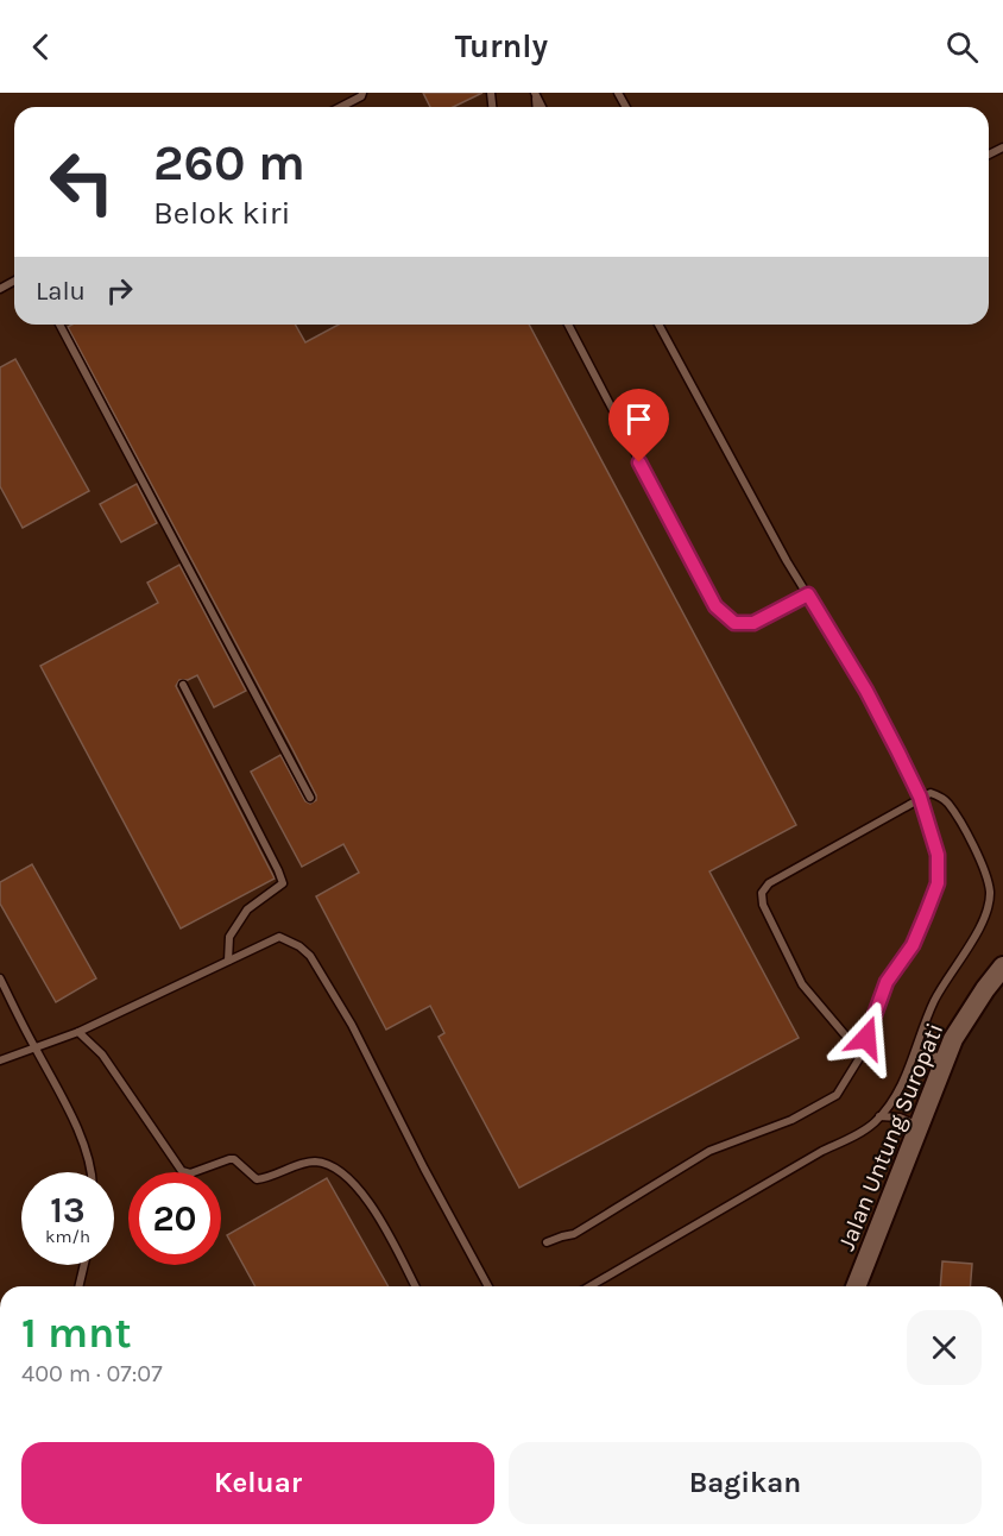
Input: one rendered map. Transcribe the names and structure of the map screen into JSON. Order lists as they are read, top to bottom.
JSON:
{
  "streets": {
    "main road": ["Jalan Untung Suropati"]
  },
  "page": {
    "header": "Turnly",
    "turn": ["260 m", "Belok kiri"],
    "then": "Lalu",
    "speed": "13 km/h",
    "limit": "20",
    "heading": ["1 mnt", "400 m · 07:07"],
    "buttons": ["Keluar", "Bagikan"]
  }
}
